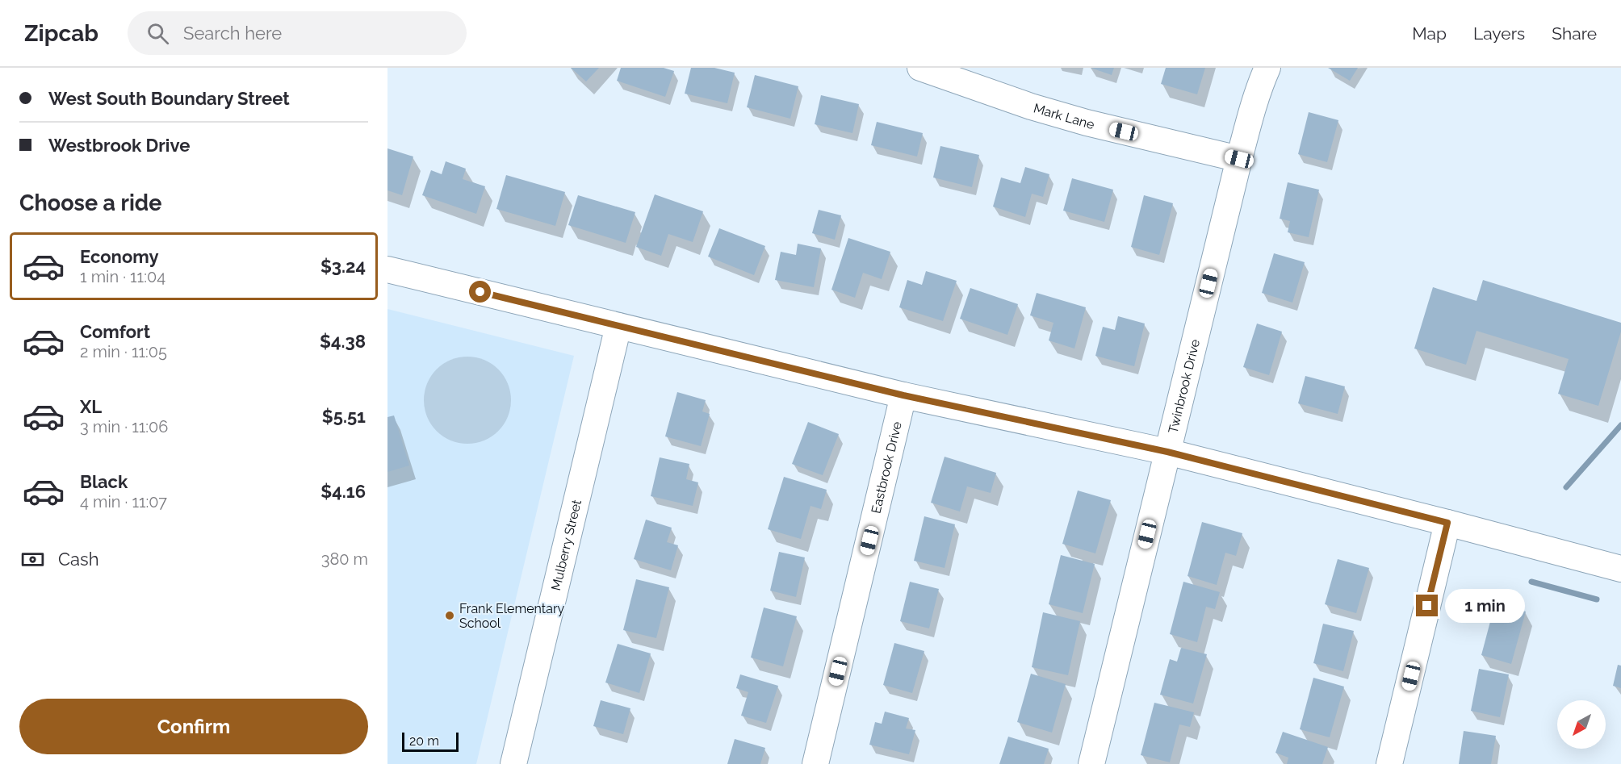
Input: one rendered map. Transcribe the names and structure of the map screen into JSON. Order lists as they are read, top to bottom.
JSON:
{
  "streets": {
    "street": [
      "Mark Lane",
      "Twinbrook Drive",
      "Eastbrook Drive",
      "Mulberry Street"
    ]
  },
  "crossings": [
    ["Mark Lane", "Twinbrook Drive"]
  ],
  "places": ["Frank Elementary School"],
  "scale_bar": "20 m",
  "north": "bottom left",
  "page": {
    "header": "Zipcab",
    "search": "Search here",
    "nav": ["Map", "Layers", "Share"],
    "banner": ["West South Boundary Street", "Westbrook Drive"],
    "heading": "Choose a ride",
    "list": [
      {
        "name": "Economy",
        "note": "1 min · 11:04",
        "value": "$3.24"
      },
      {
        "name": "Comfort",
        "note": "2 min · 11:05",
        "value": "$4.38"
      },
      {
        "name": "XL",
        "note": "3 min · 11:06",
        "value": "$5.51"
      },
      {
        "name": "Black",
        "note": "4 min · 11:07",
        "value": "$4.16"
      }
    ],
    "pay": ["Cash", "380 m"],
    "bubble": "1 min",
    "buttons": "Confirm",
    "scale": "20 m"
  }
}
